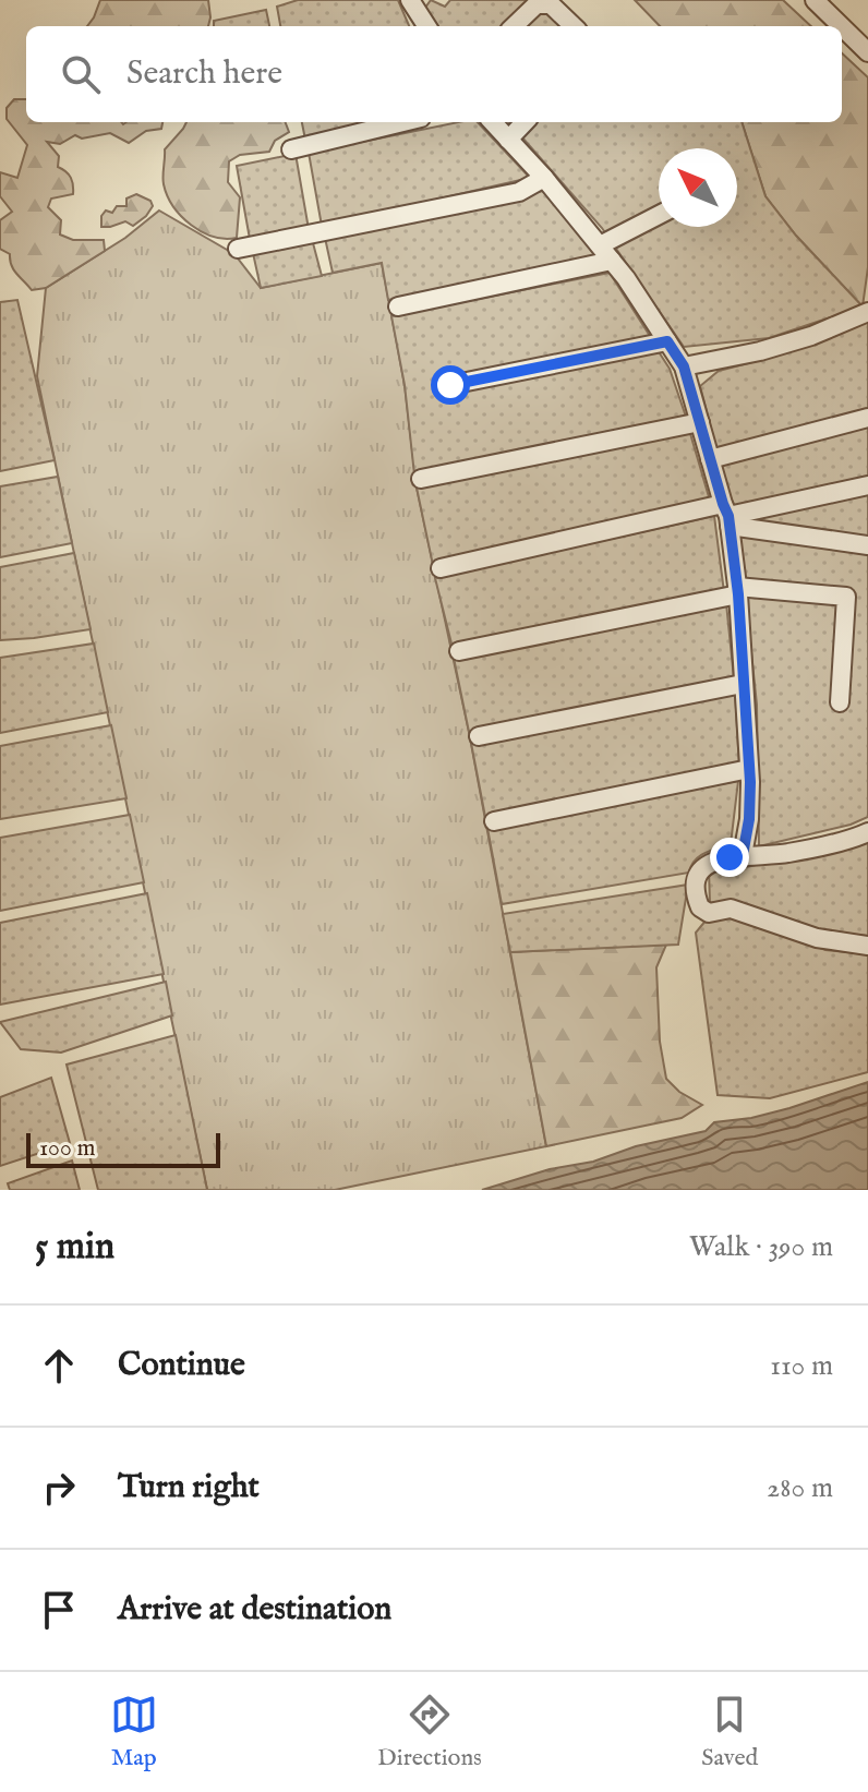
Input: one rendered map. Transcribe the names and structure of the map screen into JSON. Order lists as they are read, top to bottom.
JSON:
{
  "scale_bar": "100 m",
  "north": "top left",
  "page": {
    "search": "Search here",
    "scale": "100 m",
    "heading": ["5 min", "Walk · 390 m"],
    "list": [
      ["Continue", "110 m"],
      ["Turn right", "280 m"],
      "Arrive at destination"
    ],
    "nav": ["Map", "Directions", "Saved"]
  }
}
